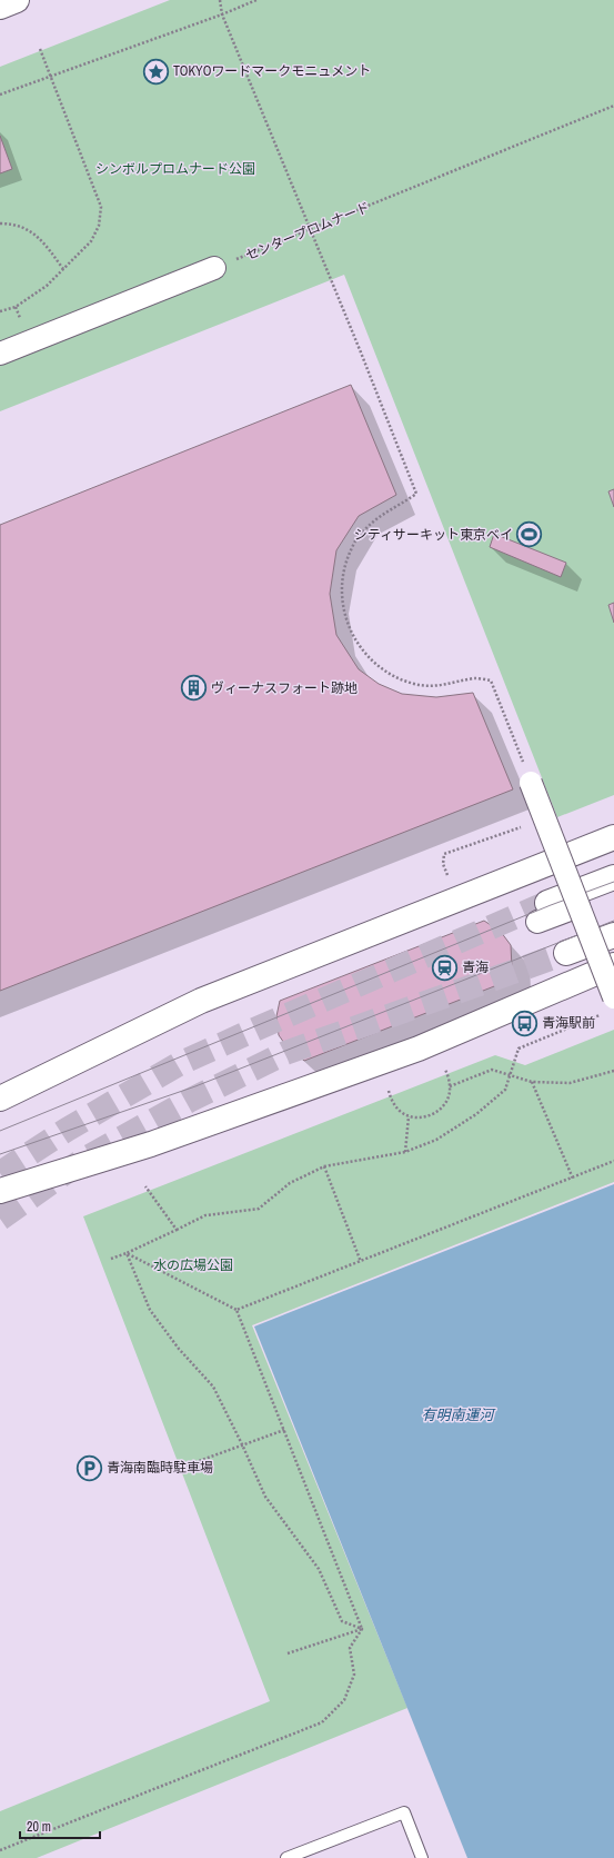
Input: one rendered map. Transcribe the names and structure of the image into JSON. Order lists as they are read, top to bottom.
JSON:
{
  "streets": {
    "path": ["センタープロムナード"]
  },
  "water": ["有明南運河"],
  "parks": ["シンボルプロムナード公園", "水の広場公園"],
  "places": {
    "place": ["TOKYOワードマークモニュメント"],
    "sports": ["シティサーキット東京ベイ"],
    "building": ["ヴィーナスフォート跡地"],
    "station": ["青海"],
    "bus stop": ["青海駅前"],
    "parking": ["青海南臨時駐車場"]
  },
  "scale_bar": "20 m"
}
